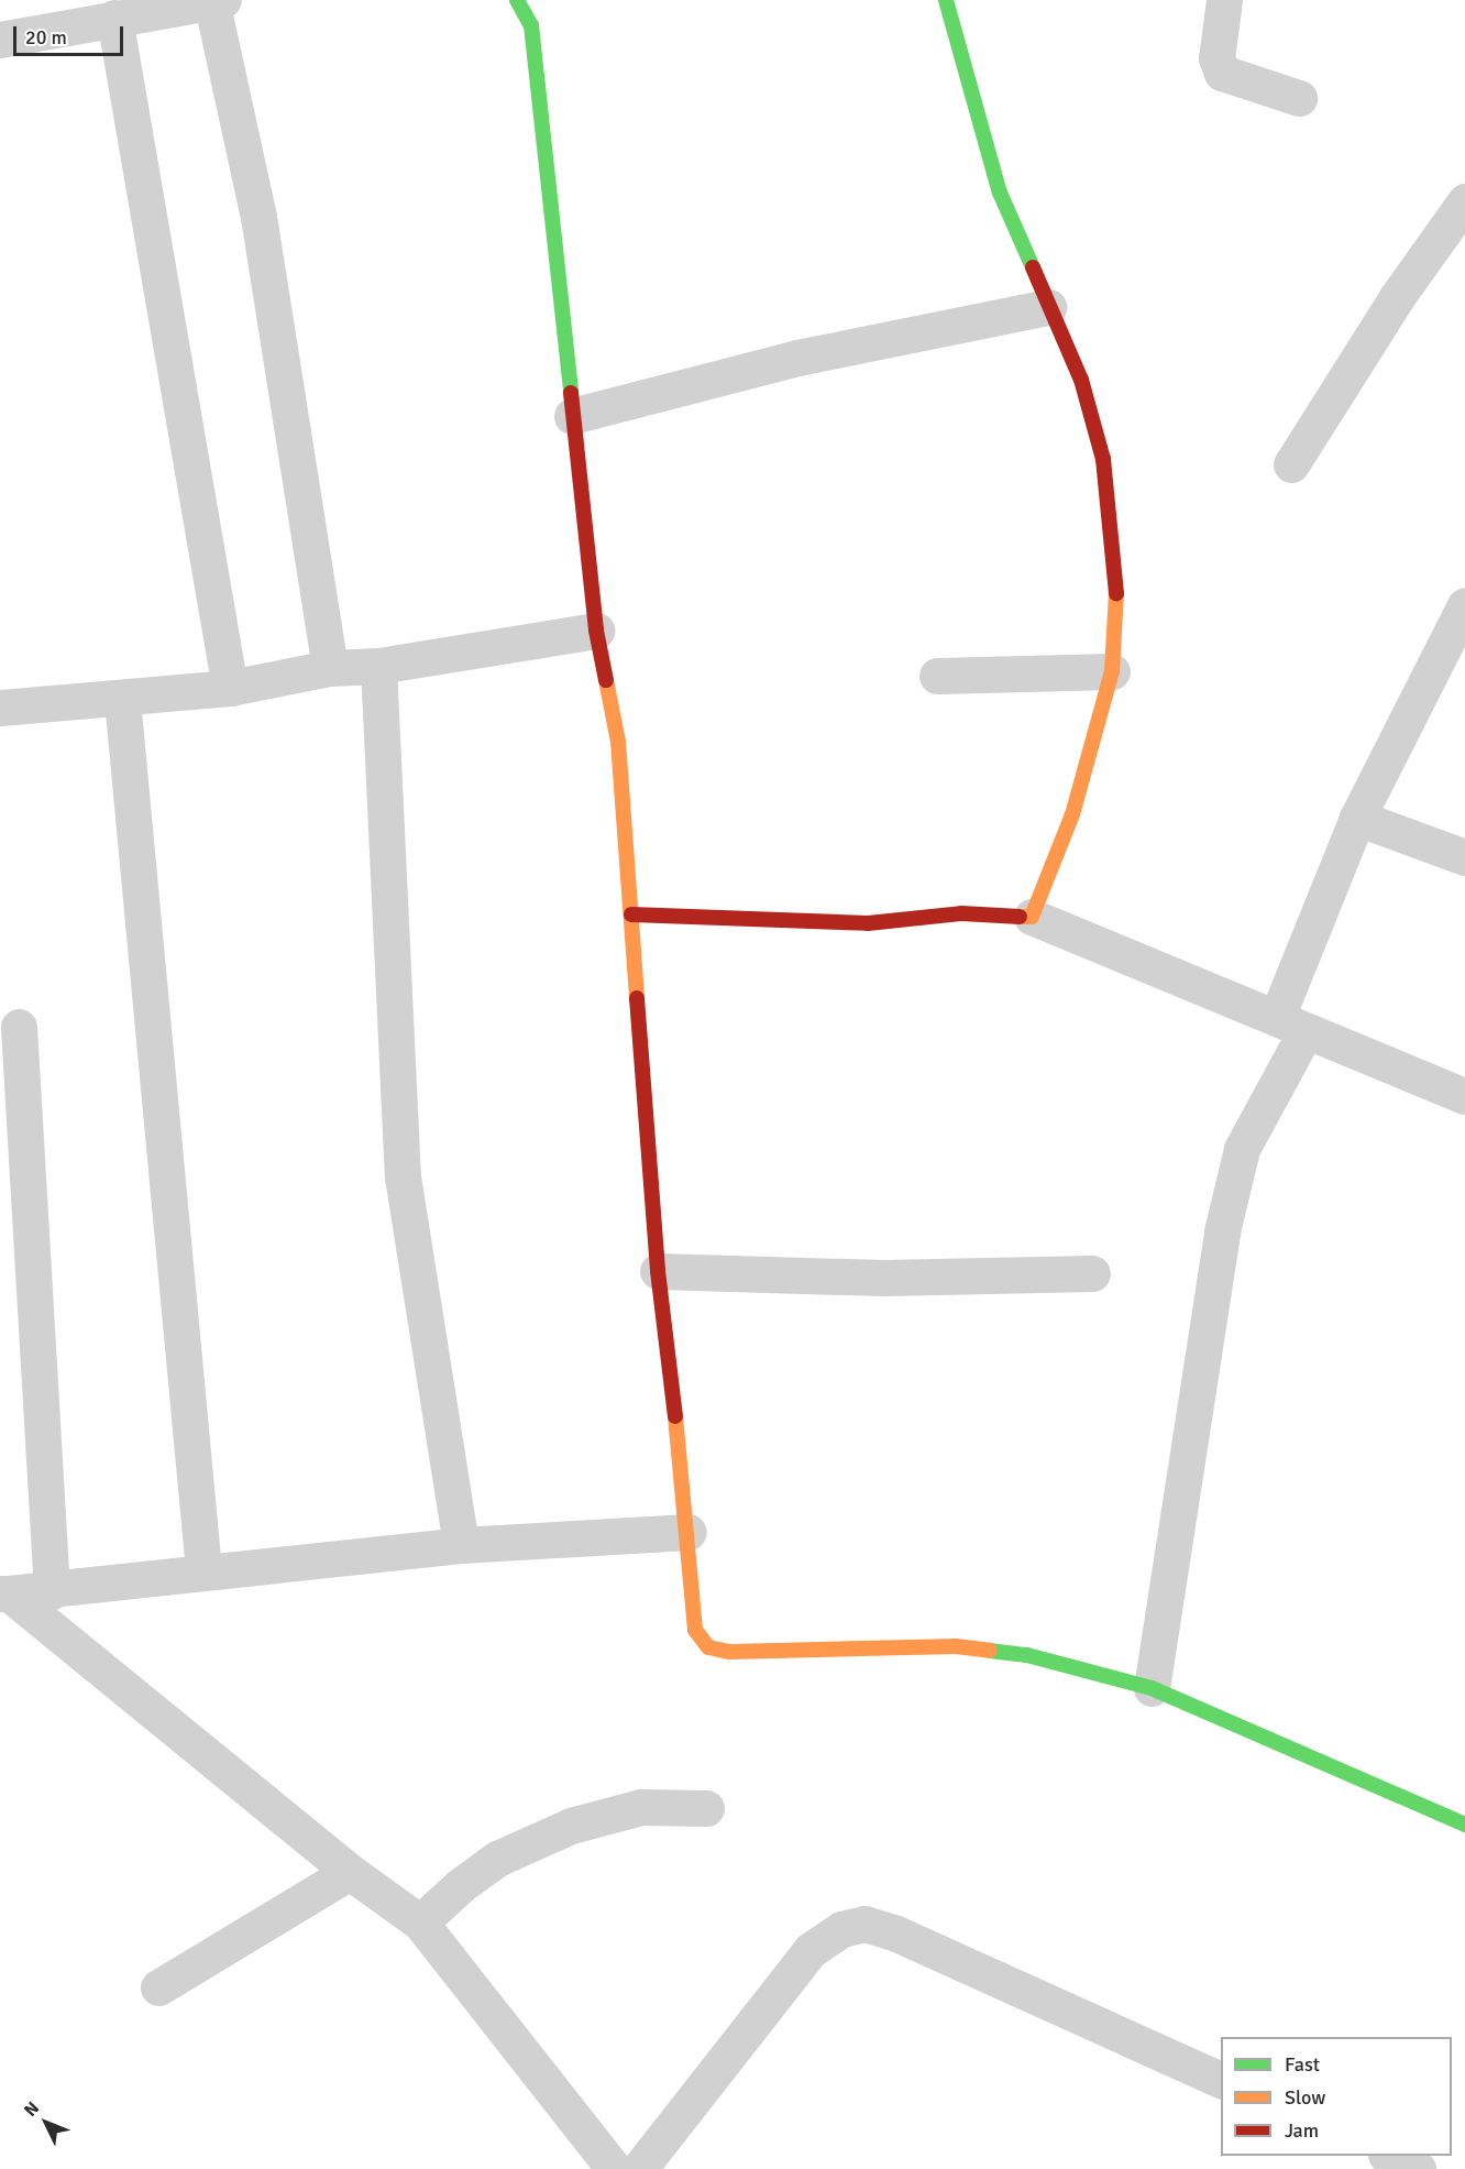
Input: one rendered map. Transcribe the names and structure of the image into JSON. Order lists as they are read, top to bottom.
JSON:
{
  "legend": ["Fast", "Slow", "Jam"],
  "scale_bar": "20 m",
  "north": "top left"
}
